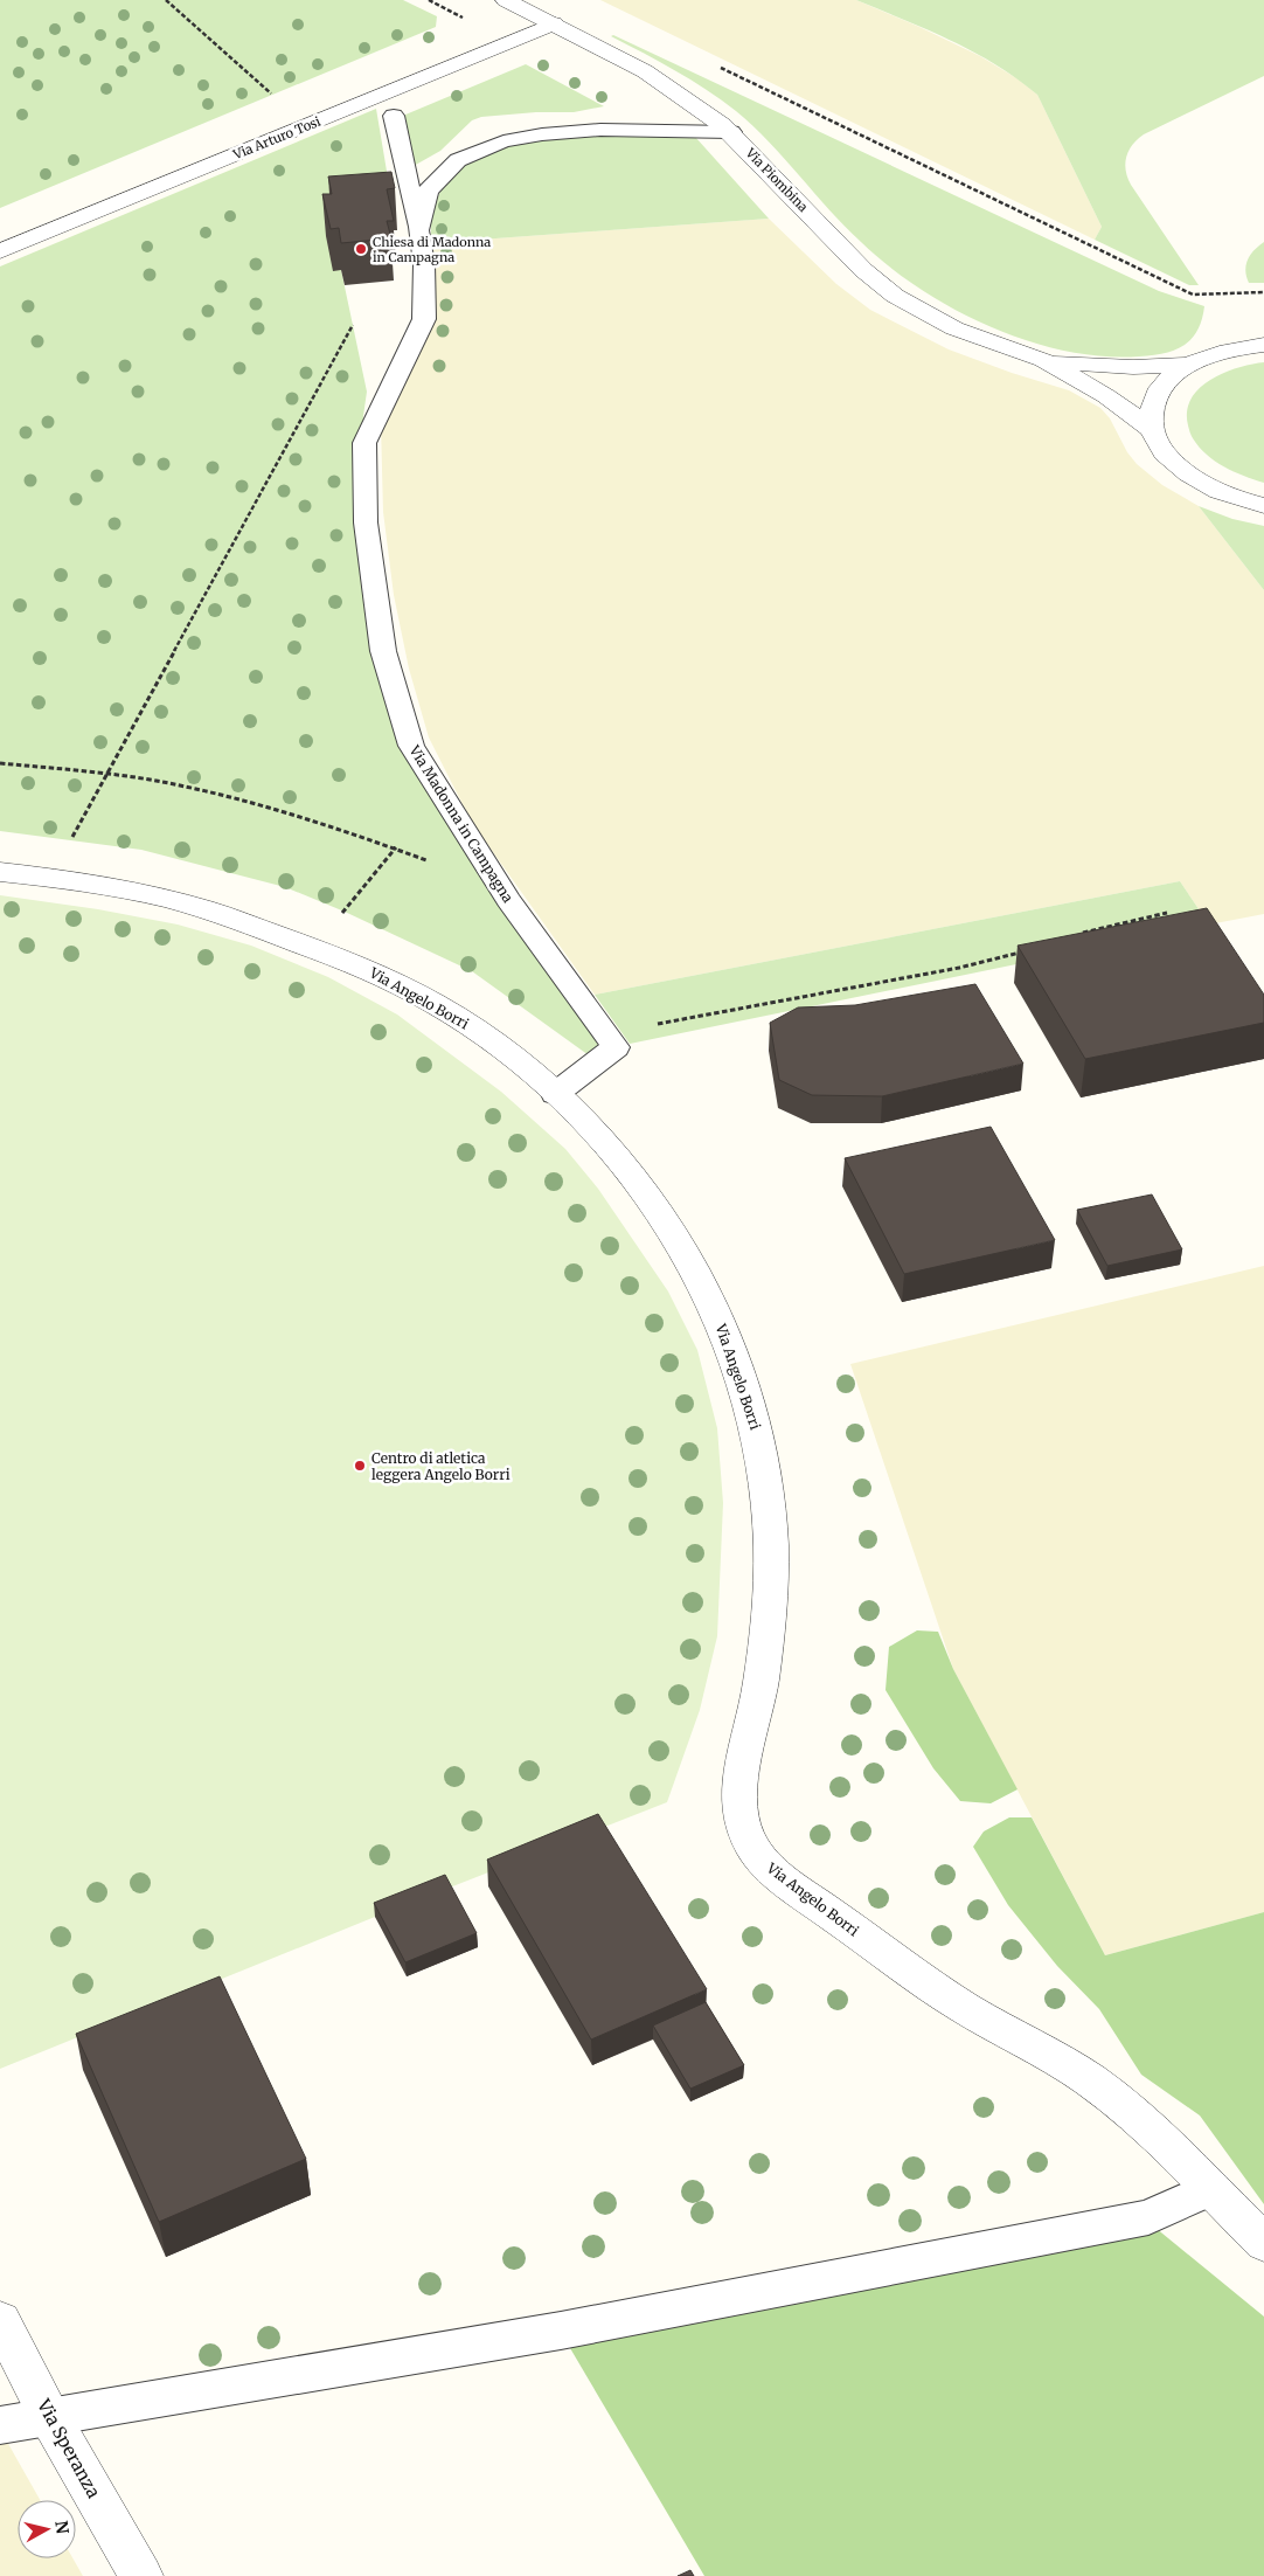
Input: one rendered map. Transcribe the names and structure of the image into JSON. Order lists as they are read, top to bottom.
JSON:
{
  "streets": {
    "street": [
      "Via Arturo Tosi",
      "Via Piombina",
      "Via Angelo Borri",
      "Via Speranza"
    ],
    "lane": ["Via Madonna in Campagna"]
  },
  "crossings": [
    ["Via Arturo Tosi", "Via Piombina"],
    ["Via Piombina", "Via Madonna in Campagna"]
  ],
  "places": ["Chiesa di Madonna in Campagna", "Centro di atletica leggera Angelo Borri"],
  "north": "right"
}
